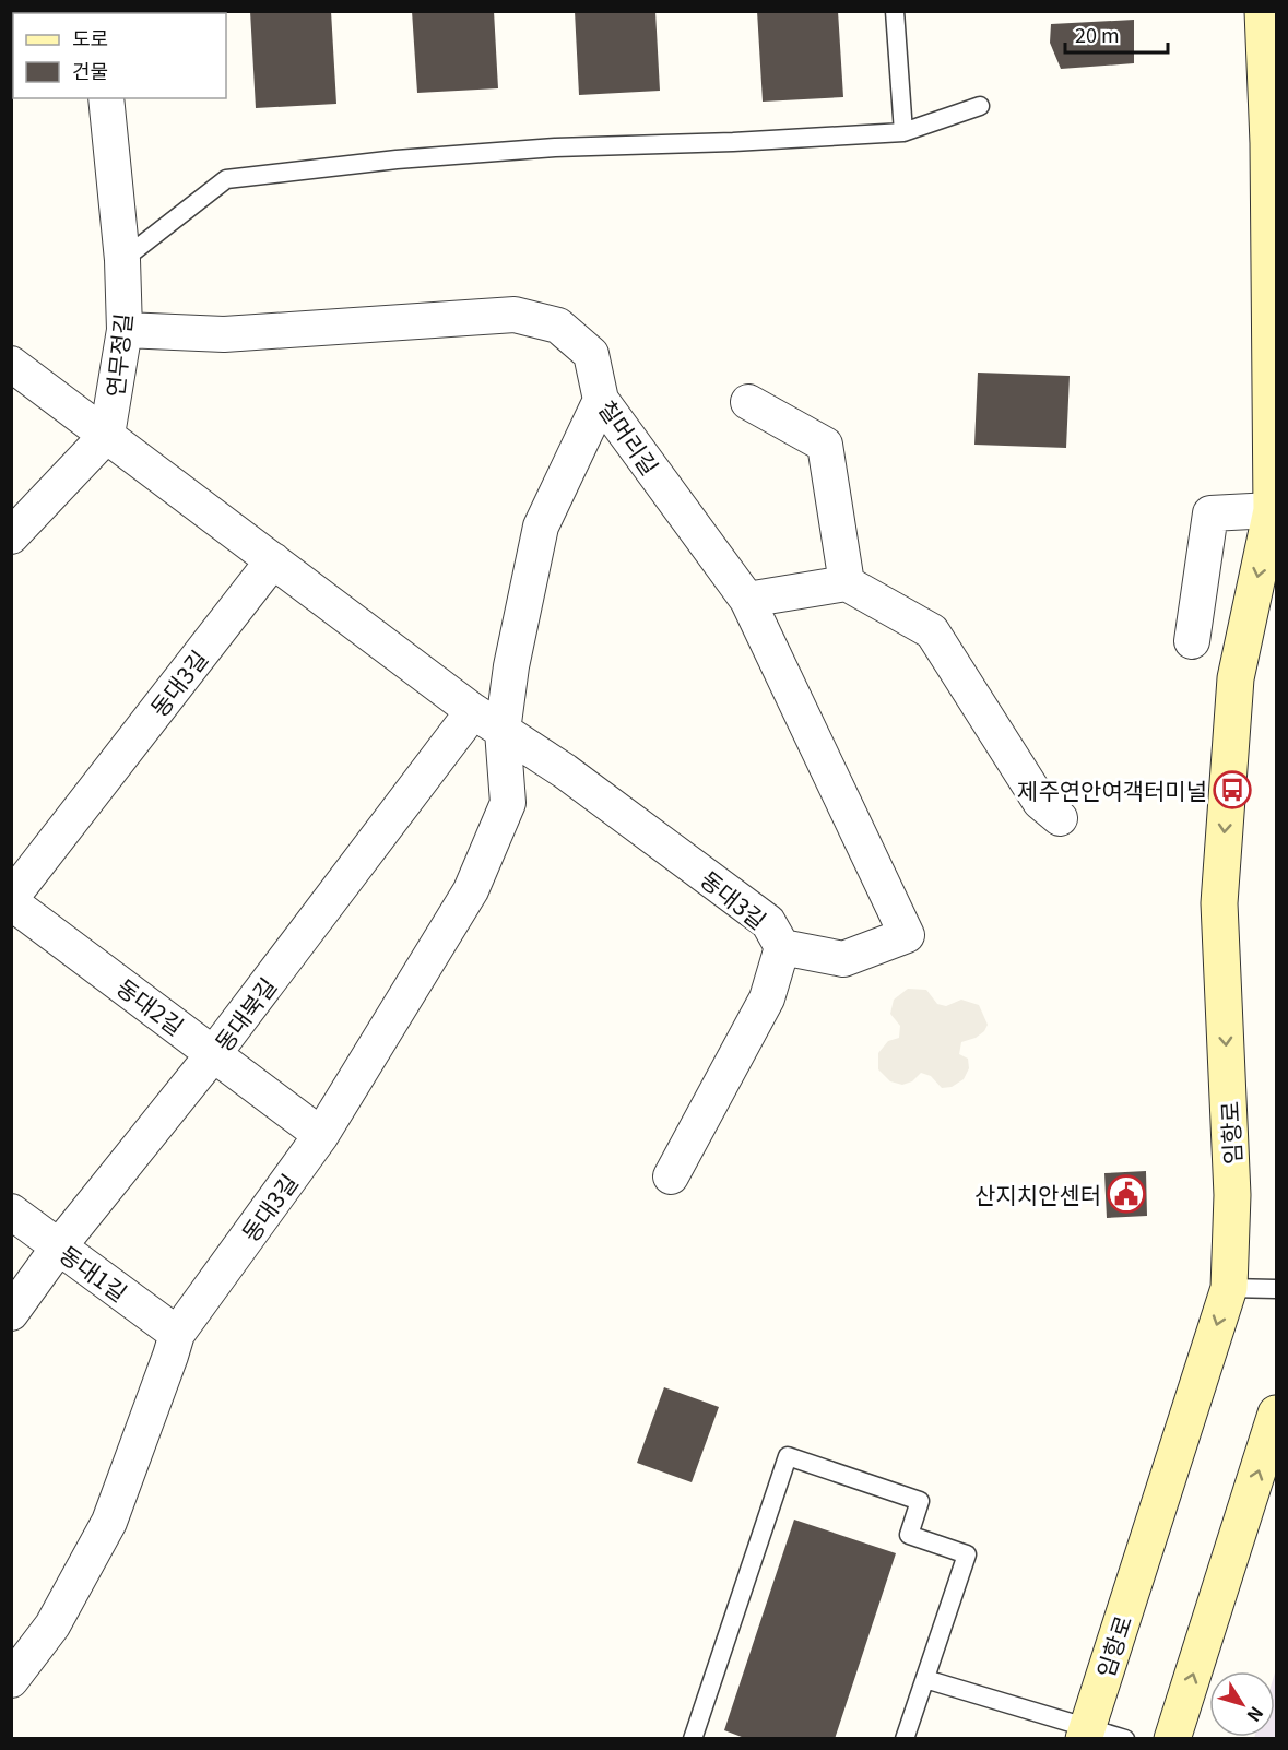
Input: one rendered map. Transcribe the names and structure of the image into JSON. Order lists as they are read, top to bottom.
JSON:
{
  "streets": {
    "main road": ["임항로"],
    "street": [
      "연무정길",
      "칠머리길",
      "동대3길",
      "동대2길",
      "동대북길",
      "동대1길"
    ]
  },
  "crossings": [
    ["연무정길", "칠머리길"],
    ["연무정길", "동대3길"],
    ["칠머리길", "동대3길"],
    ["동대3길", "동대2길"],
    ["동대3길", "동대북길"],
    ["동대3길", "동대1길"],
    ["동대2길", "동대북길"],
    ["동대북길", "동대1길"]
  ],
  "one_way": ["임항로"],
  "places": {
    "bus stop": ["제주연안여객터미널"],
    "public building": ["산지치안센터"]
  },
  "legend": ["도로", "건물"],
  "scale_bar": "20 m",
  "north": "bottom right"
}
